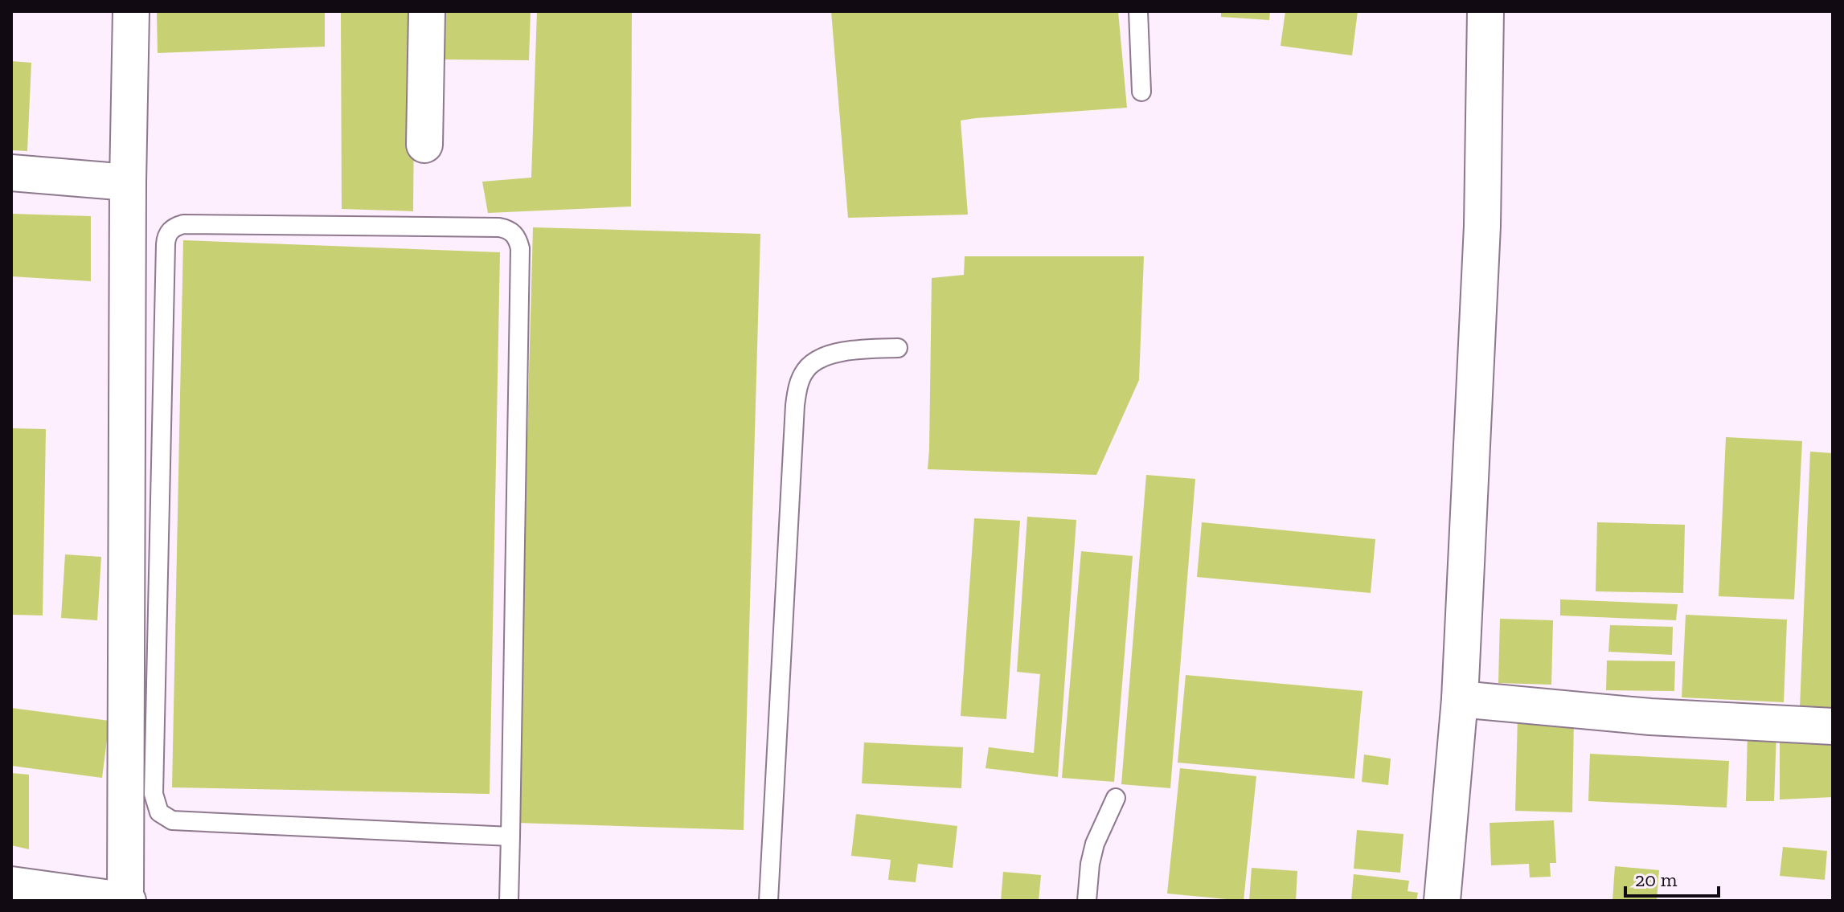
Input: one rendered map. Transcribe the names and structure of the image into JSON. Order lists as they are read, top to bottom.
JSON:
{
  "scale_bar": "20 m"
}
